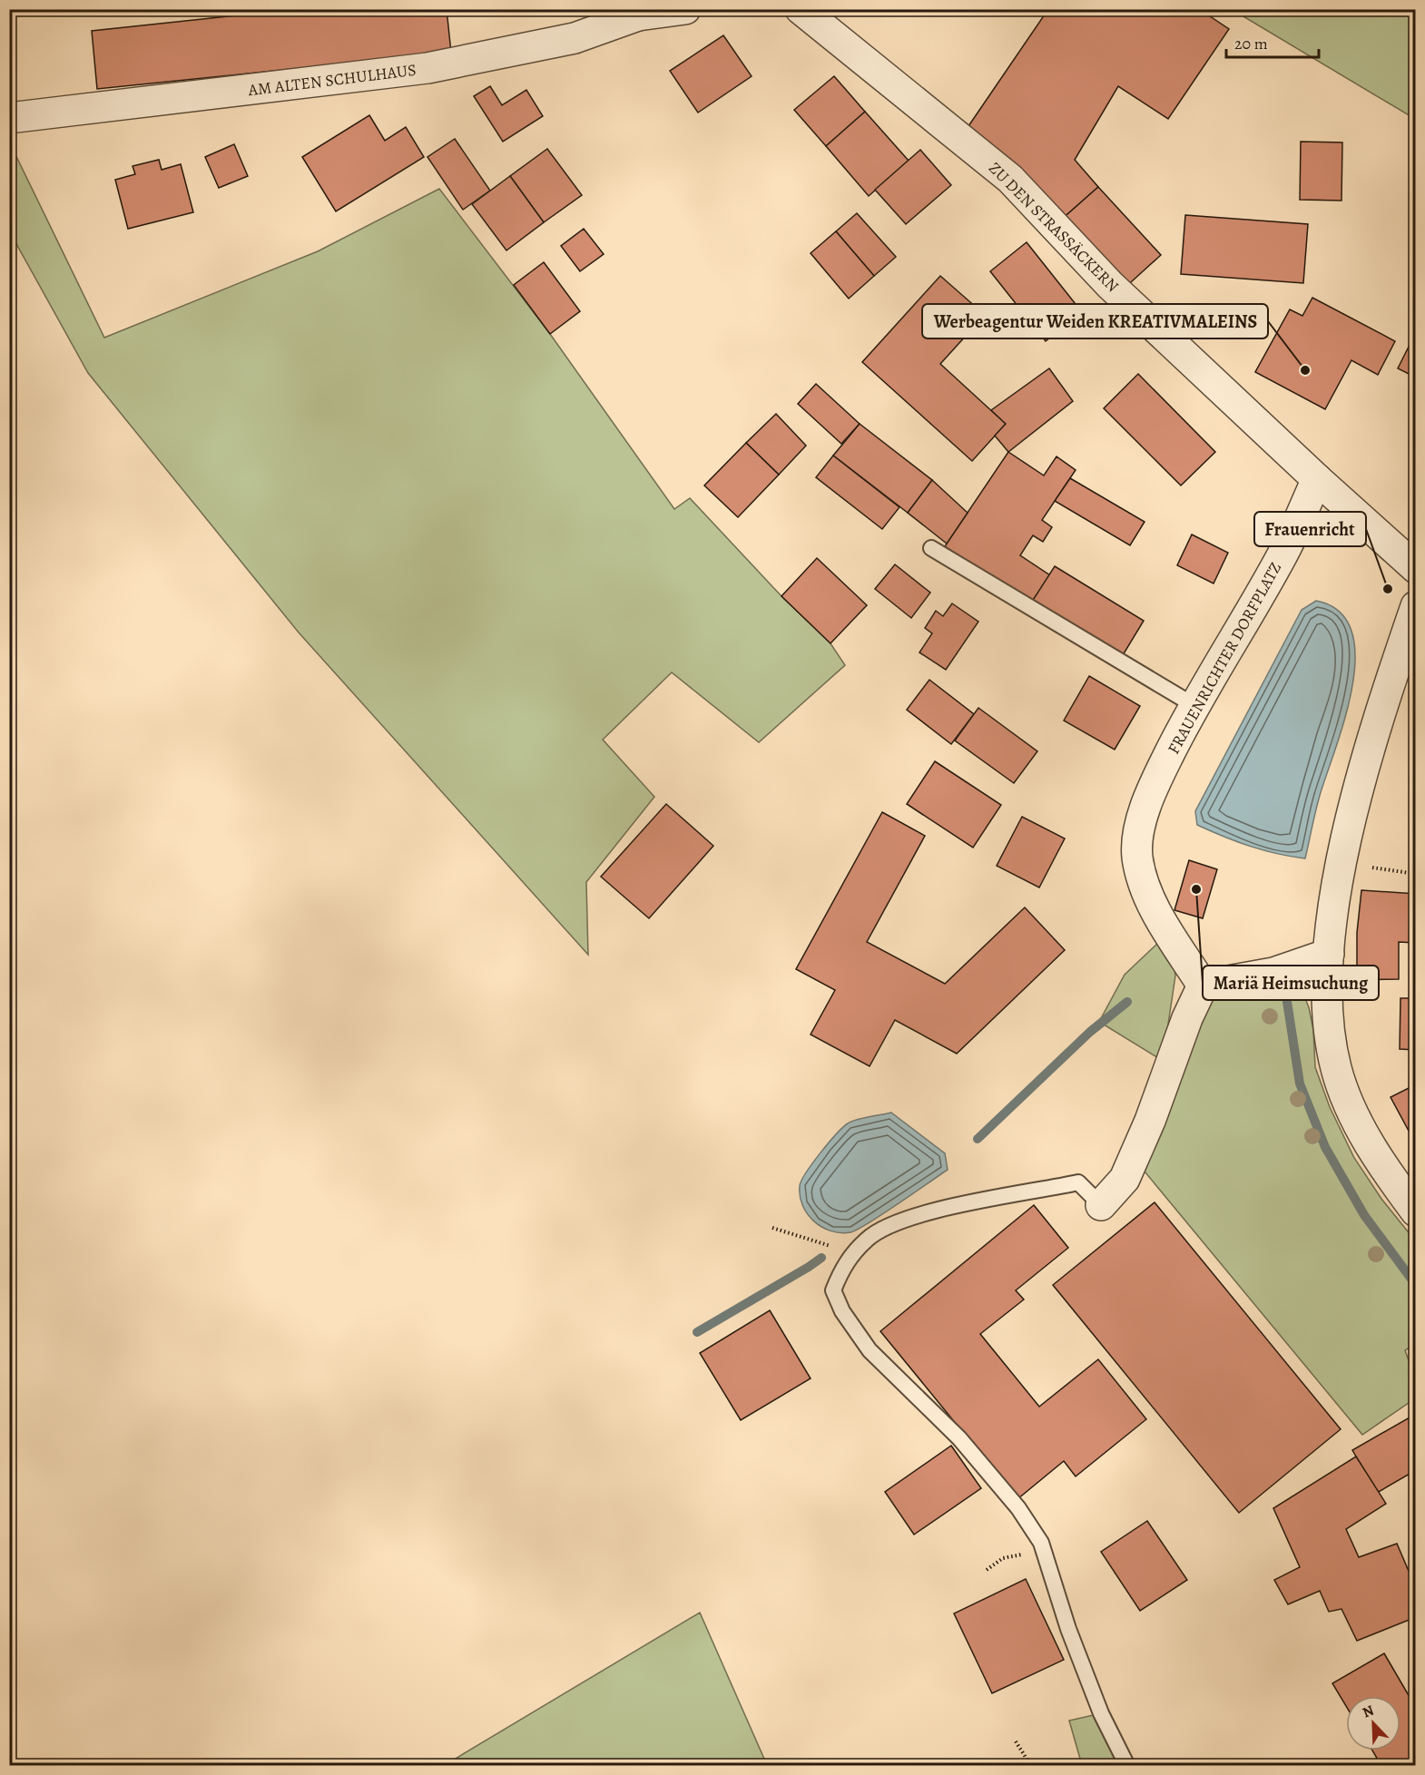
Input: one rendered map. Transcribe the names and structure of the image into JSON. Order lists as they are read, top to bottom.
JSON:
{
  "streets": {
    "street": ["AM ALTEN SCHULHAUS", "ZU DEN STRASSÄCKERN", "FRAUENRICHTER DORFPLATZ"]
  },
  "crossings": [
    ["ZU DEN STRASSÄCKERN", "FRAUENRICHTER DORFPLATZ"]
  ],
  "places": ["Werbeagentur Weiden KREATIVMALEINS", "Frauenricht", "Mariä Heimsuchung"],
  "scale_bar": "20 m",
  "north": "top left"
}
